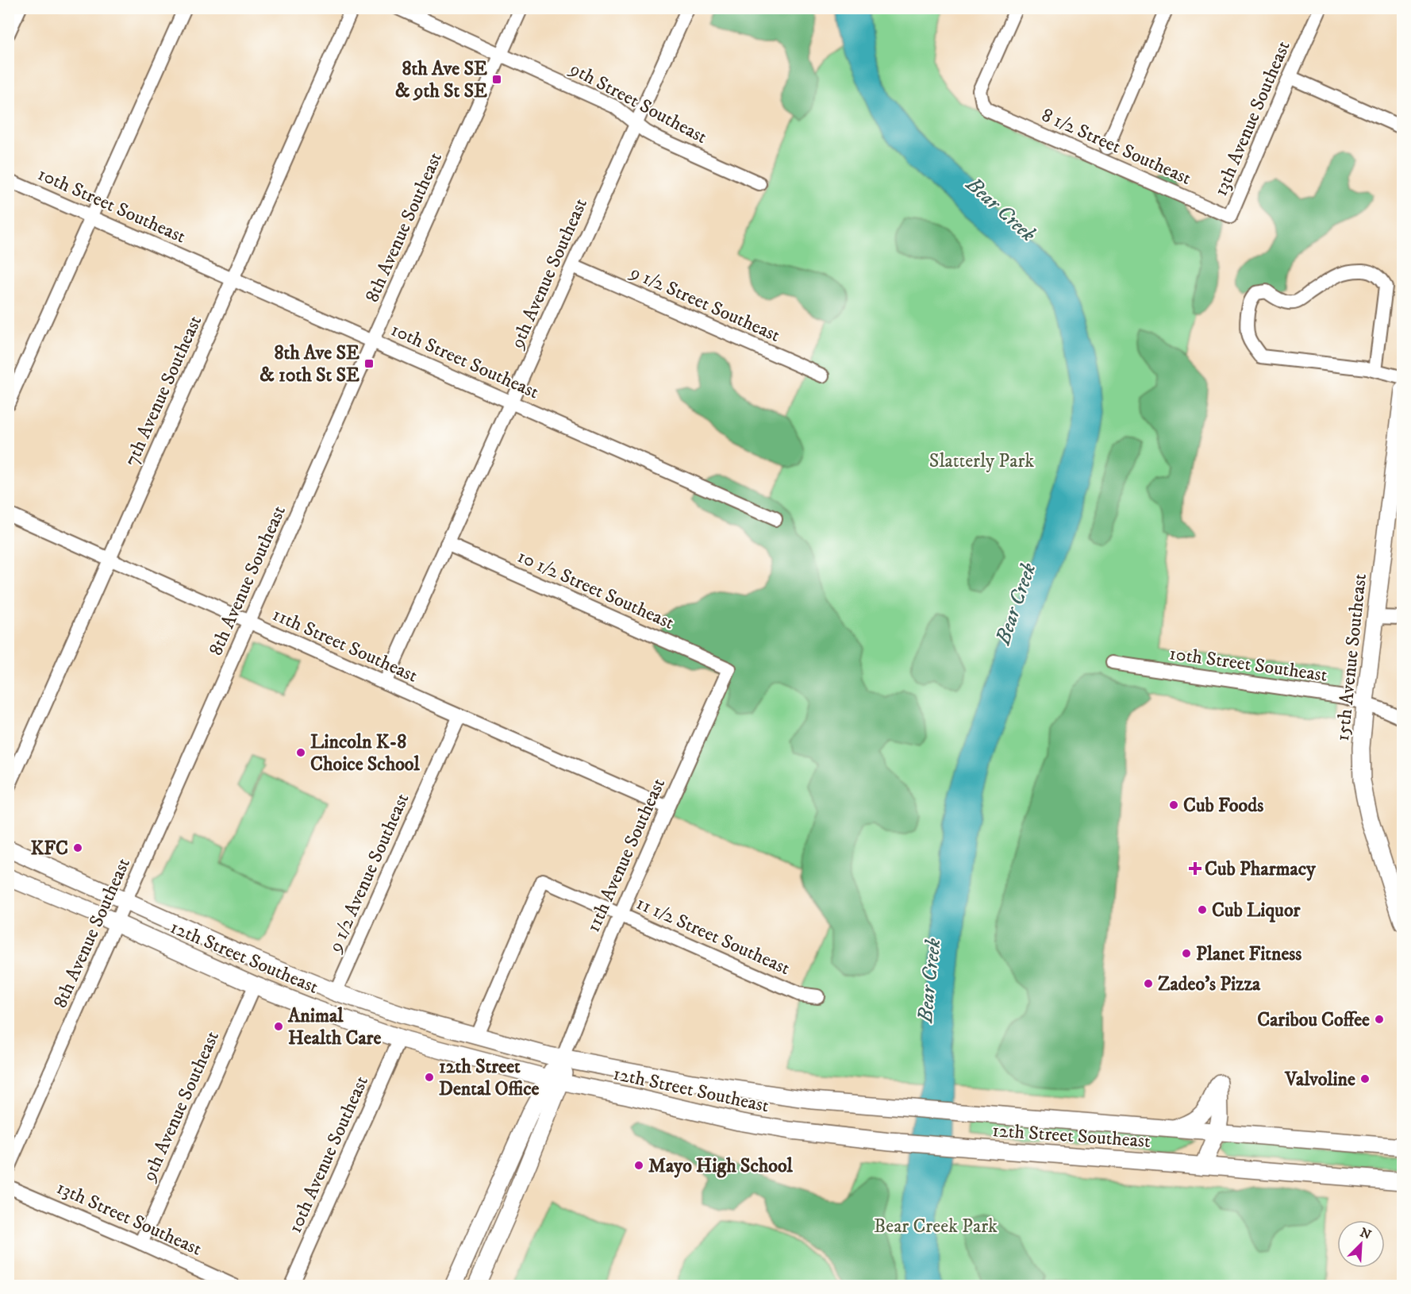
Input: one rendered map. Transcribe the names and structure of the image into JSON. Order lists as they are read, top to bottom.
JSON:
{
  "streets": {
    "main road": ["15th Avenue Southeast", "11th Avenue Southeast", "12th Street Southeast"],
    "street": [
      "9th Street Southeast",
      "13th Avenue Southeast",
      "8 1/2 Street Southeast",
      "10th Street Southeast",
      "8th Avenue Southeast",
      "9th Avenue Southeast",
      "9 1/2 Street Southeast",
      "7th Avenue Southeast",
      "10 1/2 Street Southeast",
      "11th Street Southeast",
      "9 1/2 Avenue Southeast",
      "11 1/2 Street Southeast",
      "10th Avenue Southeast",
      "13th Street Southeast"
    ]
  },
  "crossings": [
    ["9th Street Southeast", "8th Avenue Southeast"],
    ["9th Street Southeast", "9th Avenue Southeast"],
    ["13th Avenue Southeast", "8 1/2 Street Southeast"],
    ["10th Street Southeast", "8th Avenue Southeast"],
    ["10th Street Southeast", "9th Avenue Southeast"],
    ["10th Street Southeast", "7th Avenue Southeast"],
    ["10th Street Southeast", "15th Avenue Southeast"],
    ["8th Avenue Southeast", "11th Street Southeast"],
    ["8th Avenue Southeast", "12th Street Southeast"],
    ["9th Avenue Southeast", "9 1/2 Street Southeast"],
    ["9th Avenue Southeast", "10 1/2 Street Southeast"],
    ["9th Avenue Southeast", "11th Street Southeast"],
    ["9th Avenue Southeast", "12th Street Southeast"],
    ["9th Avenue Southeast", "13th Street Southeast"],
    ["7th Avenue Southeast", "11th Street Southeast"],
    ["10 1/2 Street Southeast", "11th Avenue Southeast"],
    ["11th Street Southeast", "11th Avenue Southeast"],
    ["11th Street Southeast", "9 1/2 Avenue Southeast"],
    ["11th Avenue Southeast", "11 1/2 Street Southeast"],
    ["11th Avenue Southeast", "12th Street Southeast"],
    ["9 1/2 Avenue Southeast", "12th Street Southeast"],
    ["11 1/2 Street Southeast", "12th Street Southeast"],
    ["12th Street Southeast", "10th Avenue Southeast"]
  ],
  "water": ["Bear Creek"],
  "parks": ["Slatterly Park", "Bear Creek Park"],
  "places": {
    "transit": ["8th Ave SE & 9th St SE", "8th Ave SE & 10th St SE"],
    "other": [
      "Lincoln K-8 Choice School",
      "Cub Foods",
      "KFC",
      "Cub Liquor",
      "Planet Fitness",
      "Zadeo's Pizza",
      "Caribou Coffee",
      "Animal Health Care",
      "12th Street Dental Office",
      "Valvoline",
      "Mayo High School"
    ],
    "health": ["Cub Pharmacy"]
  },
  "north": "top right"
}
